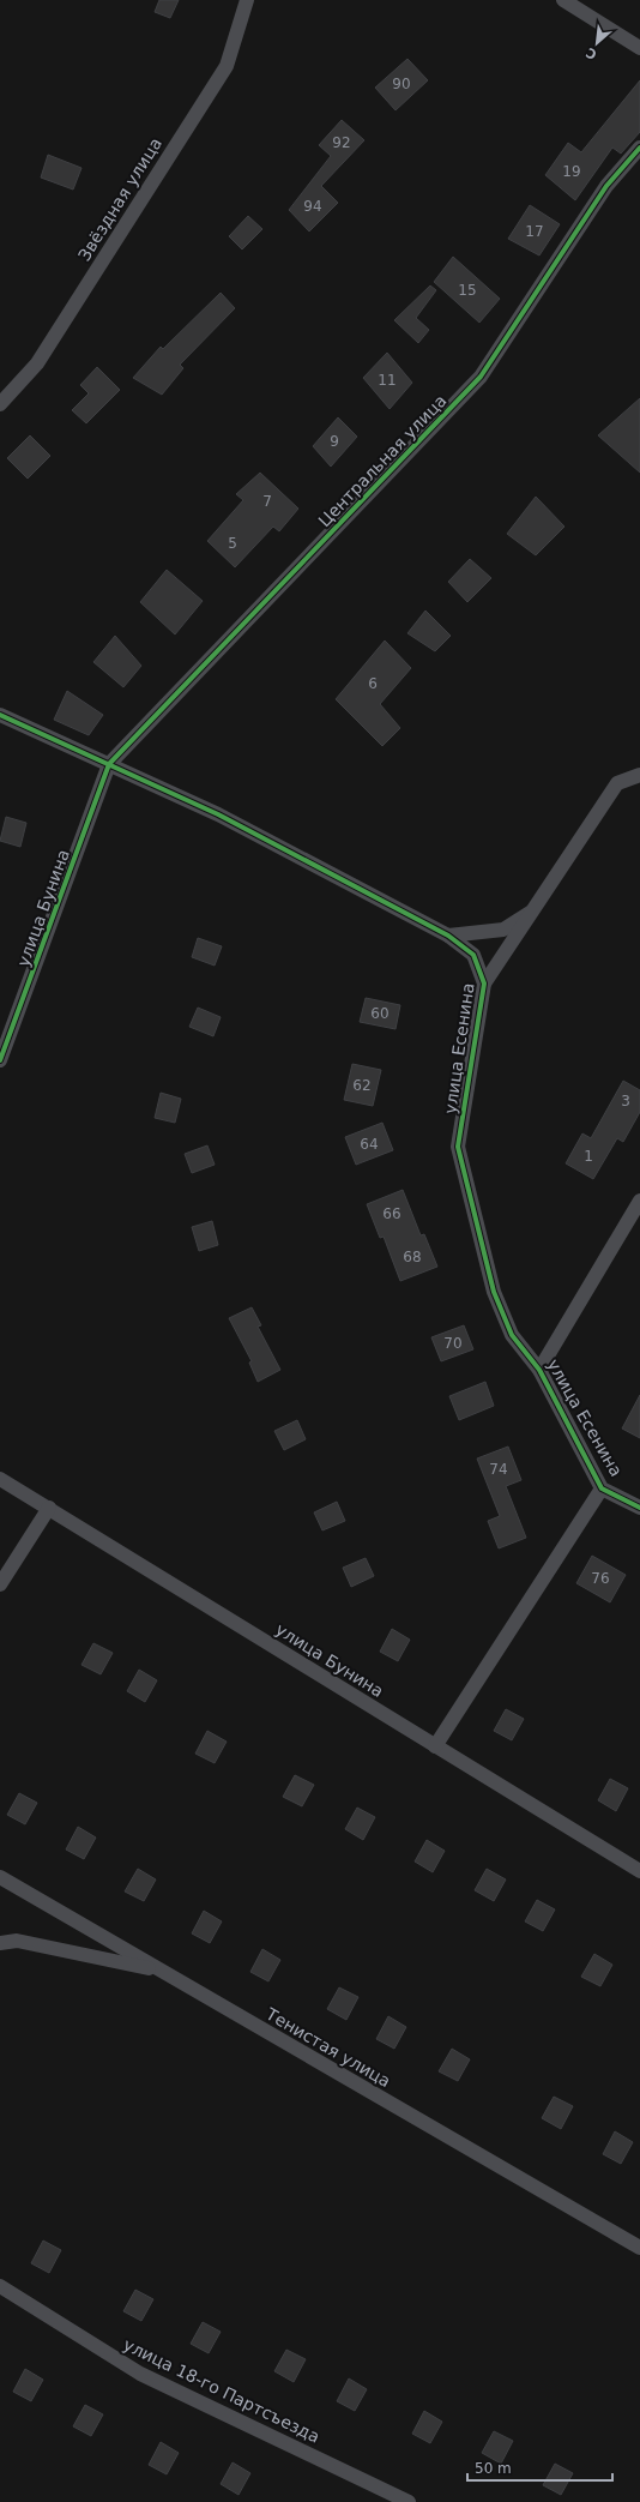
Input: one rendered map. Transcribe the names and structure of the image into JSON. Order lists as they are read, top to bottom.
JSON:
{
  "streets": {
    "street": [
      "Звёздная улица",
      "Центральная улица",
      "улица Бунина",
      "улица Есенина",
      "Тенистая улица",
      "улица 18-го Партсъезда"
    ]
  },
  "crossings": [
    ["Центральная улица", "улица Бунина"],
    ["Центральная улица", "улица Есенина"],
    ["улица Бунина", "улица Есенина"]
  ],
  "house_numbers": [
    "90",
    "92",
    "19",
    "94",
    "17",
    "15",
    "11",
    "9",
    "7",
    "5",
    "6",
    "60",
    "62",
    "3",
    "64",
    "1",
    "66",
    "68",
    "70",
    "74",
    "76"
  ],
  "scale_bar": "50 m",
  "north": "bottom left"
}
